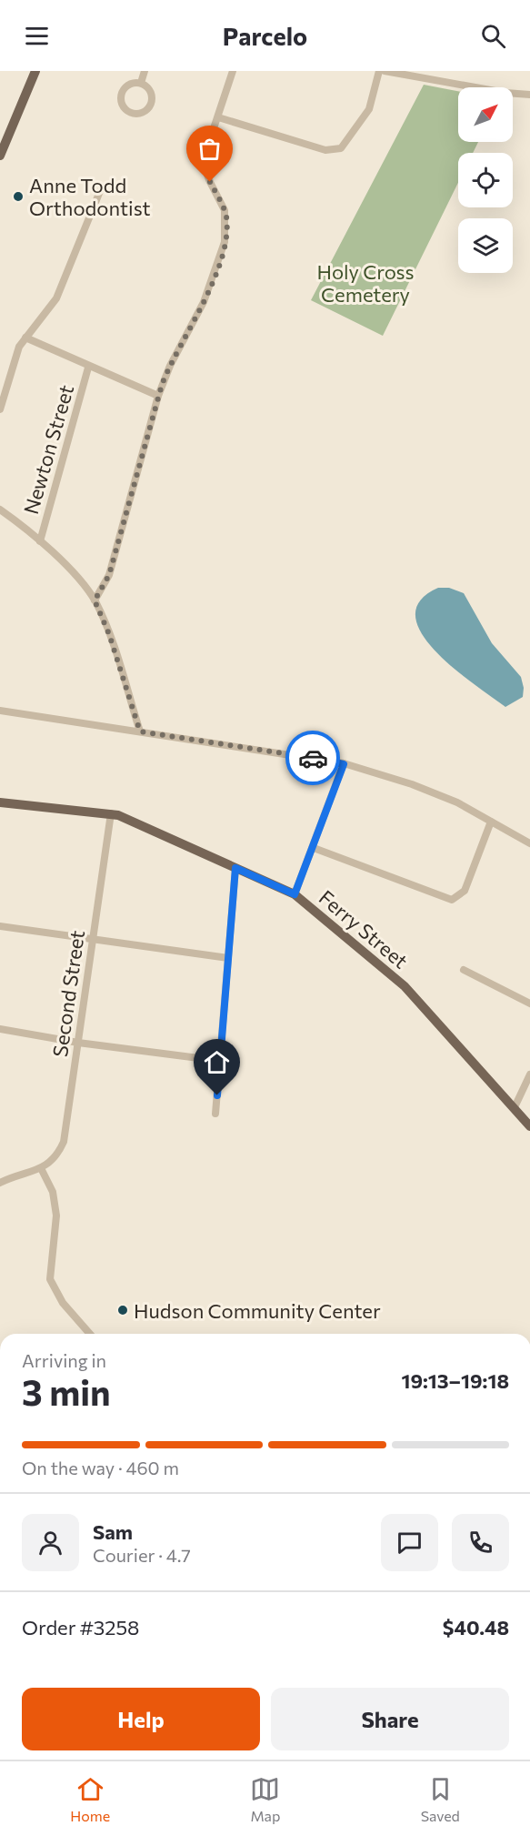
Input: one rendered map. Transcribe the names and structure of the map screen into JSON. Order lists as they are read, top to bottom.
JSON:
{
  "streets": {
    "main road": ["Ferry Street"],
    "street": ["Newton Street", "Second Street"]
  },
  "crossings": [
    ["Ferry Street", "Second Street"]
  ],
  "parks": ["Holy Cross Cemetery"],
  "places": ["Anne Todd Orthodontist", "Hudson Community Center"],
  "north": "top right",
  "page": {
    "header": "Parcelo",
    "heading": ["3 min", "Arriving in", "19:13–19:18"],
    "panel": [
      "Sam",
      "Courier · 4.7",
      "Order #3258",
      "$40.48"
    ],
    "bar": "On the way · 460 m",
    "buttons": ["Help", "Share"],
    "tabs": ["Home", "Map", "Saved"]
  }
}
